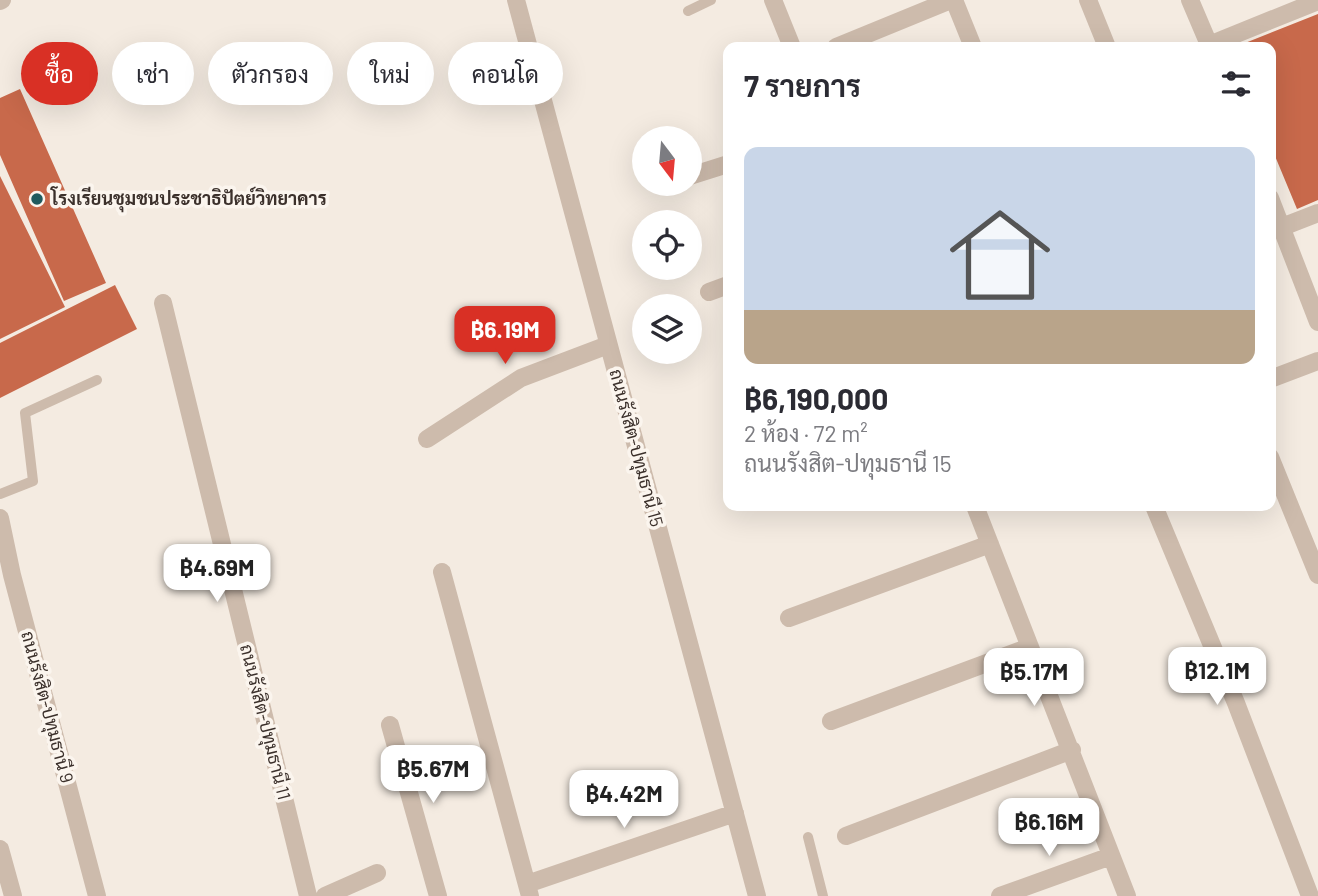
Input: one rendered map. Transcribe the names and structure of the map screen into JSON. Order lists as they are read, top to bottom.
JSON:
{
  "streets": {
    "street": ["ถนนรังสิต-ปทุมธานี 15", "ถนนรังสิต-ปทุมธานี 9", "ถนนรังสิต-ปทุมธานี 11"]
  },
  "places": ["โรงเรียนชุมชนประชาธิปัตย์วิทยาคาร"],
  "north": "bottom",
  "page": {
    "chip": [
      "ซื้อ",
      "เช่า",
      "ตัวกรอง",
      "ใหม่",
      "คอนโด"
    ],
    "heading": "7 รายการ",
    "list": [
      {
        "name": "฿6,190,000",
        "note": "2 ห้อง · 72 m² · ถนนรังสิต-ปทุมธานี 15"
      }
    ],
    "price": [
      "฿6.19M",
      "฿4.69M",
      "฿12.1M",
      "฿5.17M",
      "฿5.67M",
      "฿4.42M",
      "฿6.16M"
    ]
  }
}
